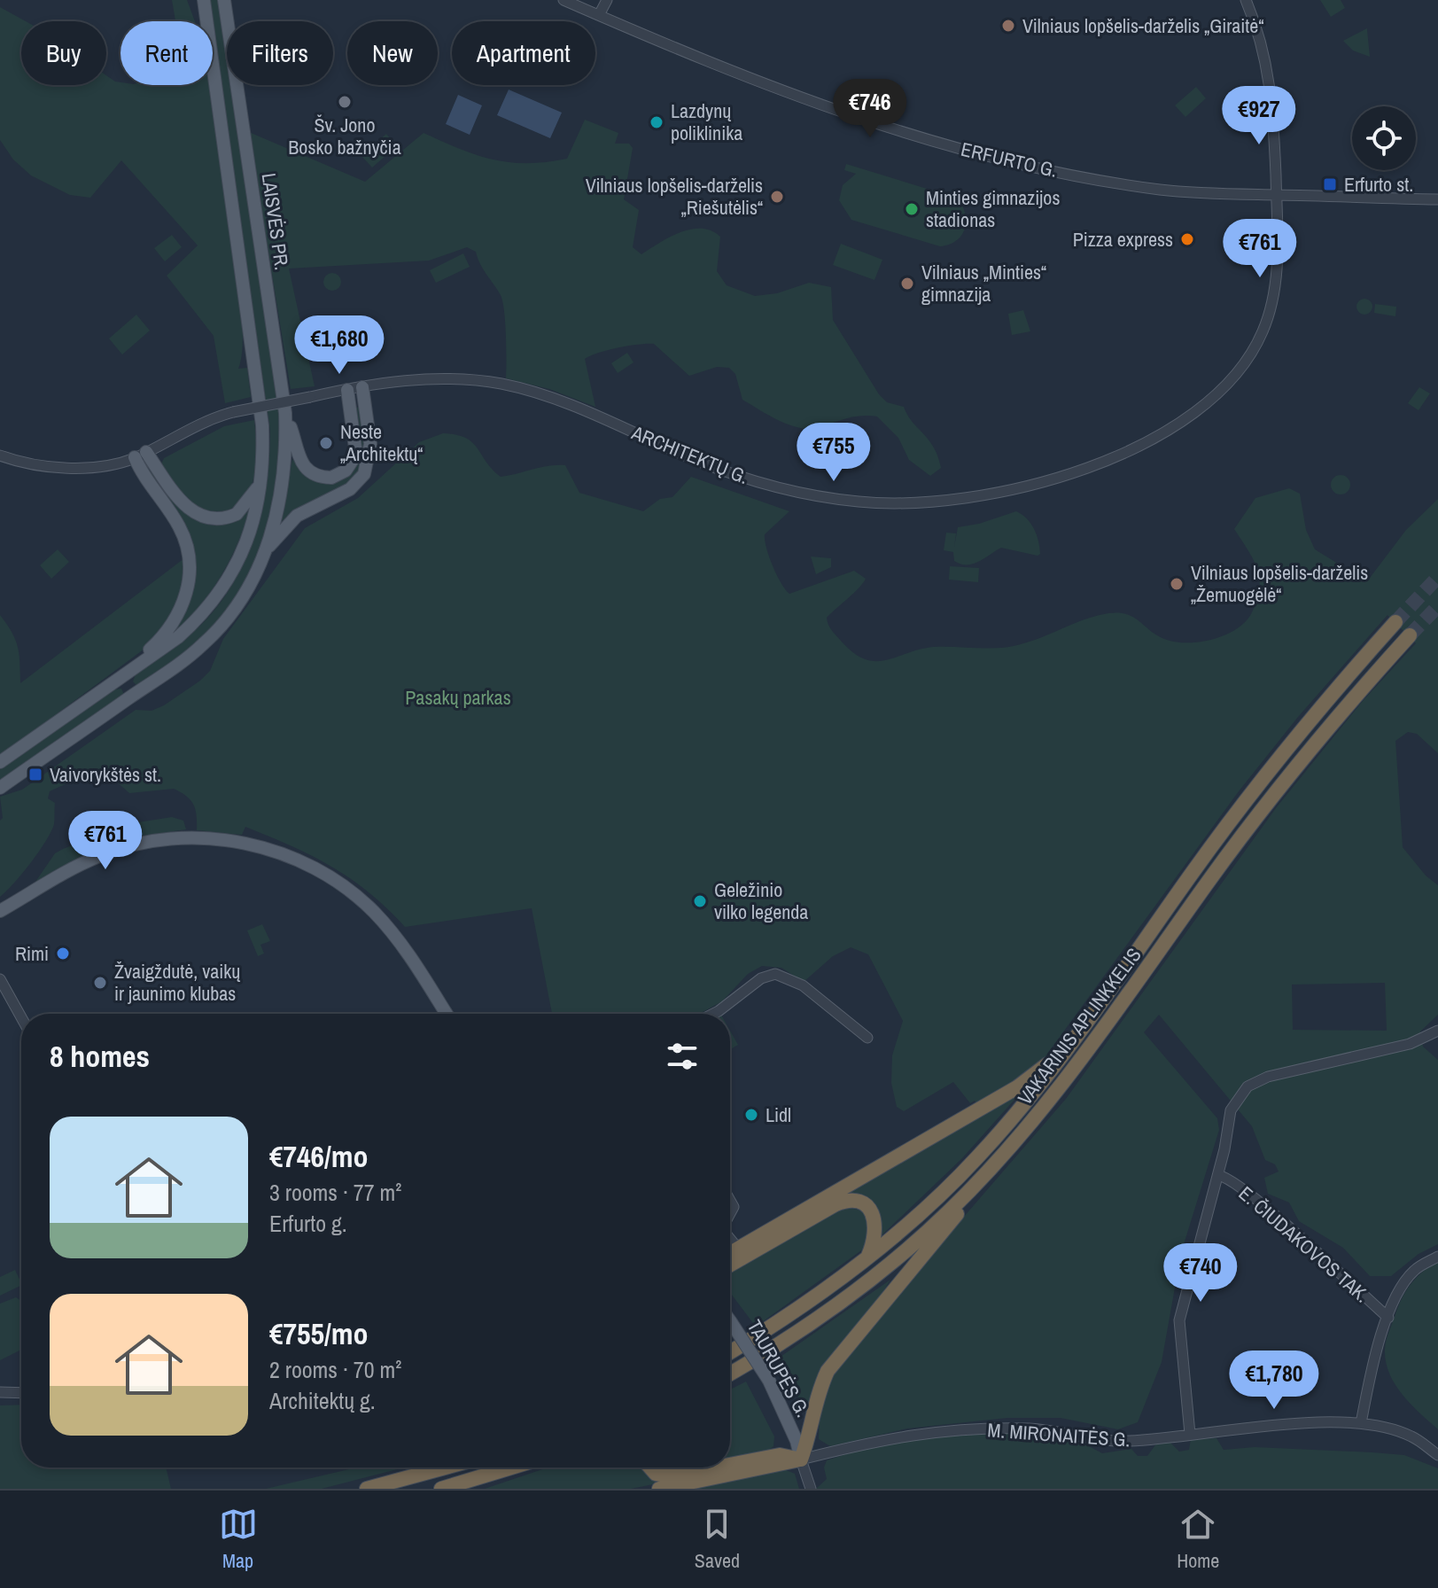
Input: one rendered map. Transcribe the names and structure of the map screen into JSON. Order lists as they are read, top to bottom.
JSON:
{
  "streets": {
    "highway": ["VAKARINIS APLINKKELIS"],
    "main road": ["LAISVĖS PR.", "TAURUPĖS G."],
    "street": [
      "ERFURTO G.",
      "ARCHITEKTŲ G.",
      "E. ČIUDAKOVOS TAK.",
      "M. MIRONAITĖS G."
    ]
  },
  "crossings": [
    ["ERFURTO G.", "ARCHITEKTŲ G."],
    ["TAURUPĖS G.", "M. MIRONAITĖS G."]
  ],
  "parks": ["Pasakų parkas"],
  "places": {
    "other": [
      "Vilniaus lopšelis-darželis „Giraitė“",
      "Šv. Jono Bosko bažnyčia",
      "Lazdynų poliklinika",
      "Vilniaus lopšelis-darželis „Riešutėlis“",
      "Minties gimnazijos stadionas",
      "Pizza express",
      "Vilniaus „Minties“ gimnazija",
      "Neste „Architektų“",
      "Vilniaus lopšelis-darželis „Žemuogėlė“",
      "Geležinio vilko legenda",
      "Rimi",
      "Žvaigždutė, vaikų ir jaunimo klubas",
      "Lidl"
    ],
    "transit": ["Erfurto st.", "Vaivorykštės st."]
  },
  "page": {
    "chip": [
      "Buy",
      "Rent",
      "Filters",
      "New",
      "Apartment"
    ],
    "price": [
      "€746",
      "€927",
      "€761",
      "€1,680",
      "€755",
      "€761",
      "€740",
      "€1,780"
    ],
    "heading": "8 homes",
    "list": [
      {
        "name": "€746/mo",
        "note": "3 rooms · 77 m² · Erfurto g."
      },
      {
        "name": "€755/mo",
        "note": "2 rooms · 70 m² · Architektų g."
      }
    ],
    "tabs": ["Map", "Saved", "Home"]
  }
}
